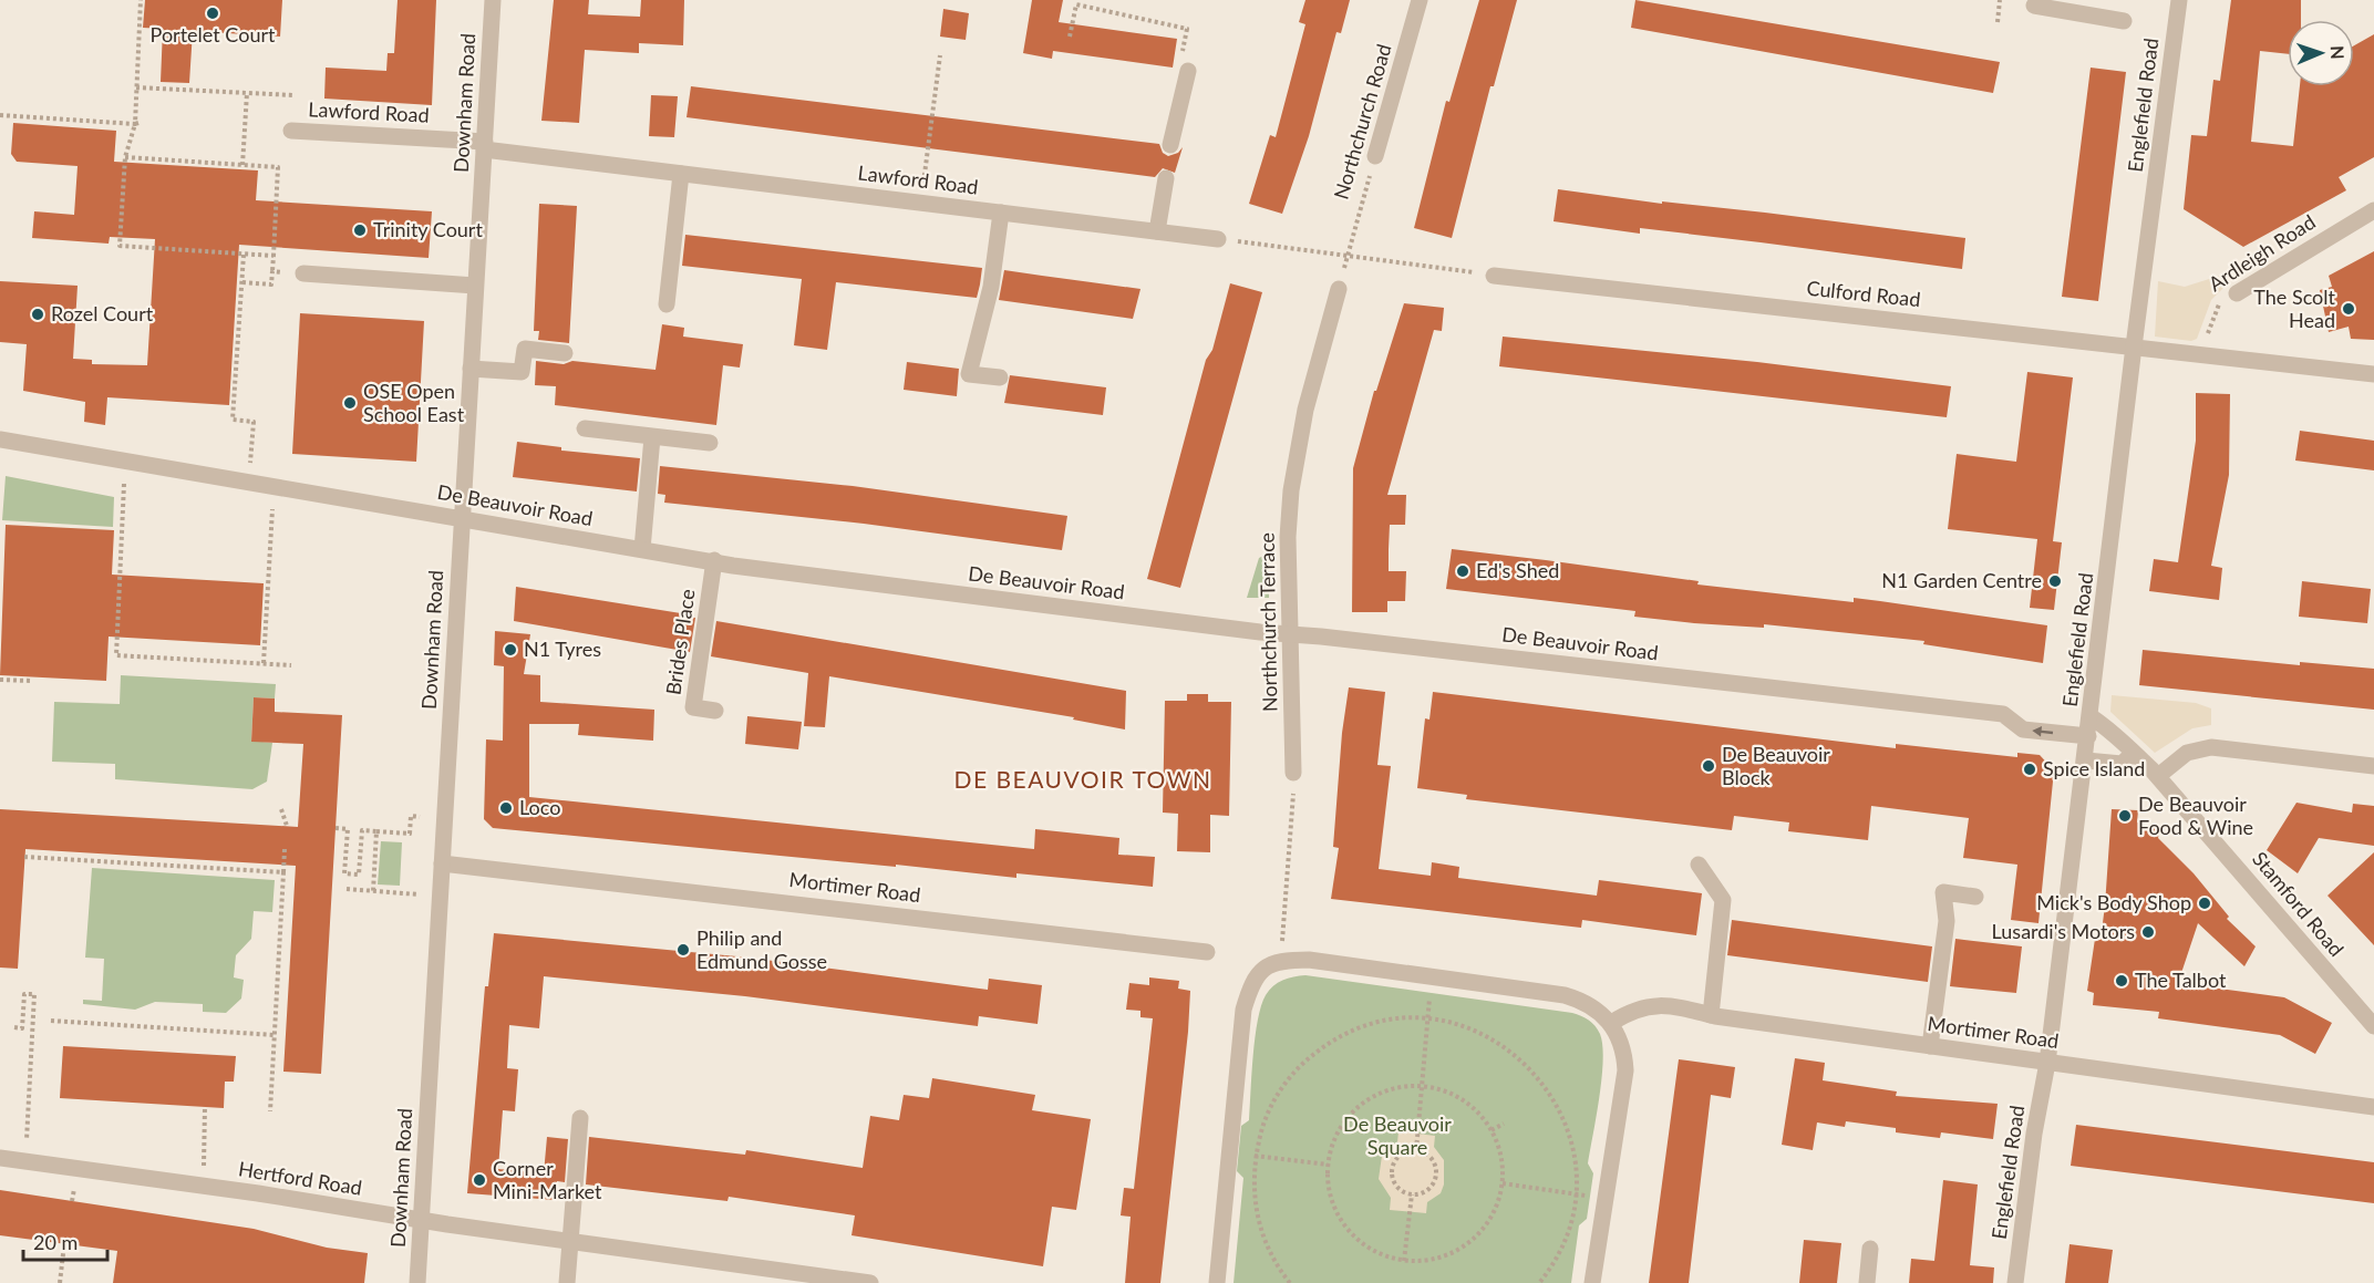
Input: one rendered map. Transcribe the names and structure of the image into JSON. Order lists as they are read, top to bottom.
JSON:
{
  "streets": {
    "street": [
      "Downham Road",
      "Englefield Road",
      "Lawford Road",
      "Northchurch Road",
      "Ardleigh Road",
      "Culford Road",
      "De Beauvoir Road",
      "Northchurch Terrace",
      "Brides Place",
      "Mortimer Road",
      "Stamford Road",
      "Hertford Road"
    ]
  },
  "crossings": [
    ["Downham Road", "Lawford Road"],
    ["Downham Road", "De Beauvoir Road"],
    ["Downham Road", "Mortimer Road"],
    ["Downham Road", "Hertford Road"],
    ["Englefield Road", "Culford Road"],
    ["Englefield Road", "De Beauvoir Road"],
    ["Englefield Road", "Mortimer Road"],
    ["Englefield Road", "Stamford Road"],
    ["Ardleigh Road", "Culford Road"],
    ["De Beauvoir Road", "Northchurch Terrace"],
    ["De Beauvoir Road", "Brides Place"]
  ],
  "one_way": ["De Beauvoir Road"],
  "districts": ["DE BEAUVOIR TOWN"],
  "parks": ["De Beauvoir Square"],
  "places": [
    "Portelet Court",
    "Trinity Court",
    "The Scolt Head",
    "Rozel Court",
    "OSE Open School East",
    "Ed's Shed",
    "N1 Garden Centre",
    "N1 Tyres",
    "De Beauvoir Block",
    "Spice Island",
    "Loco",
    "De Beauvoir Food & Wine",
    "Mick's Body Shop",
    "Lusardi's Motors",
    "Philip and Edmund Gosse",
    "The Talbot",
    "Corner Mini-Market"
  ],
  "scale_bar": "20 m",
  "north": "right"
}
